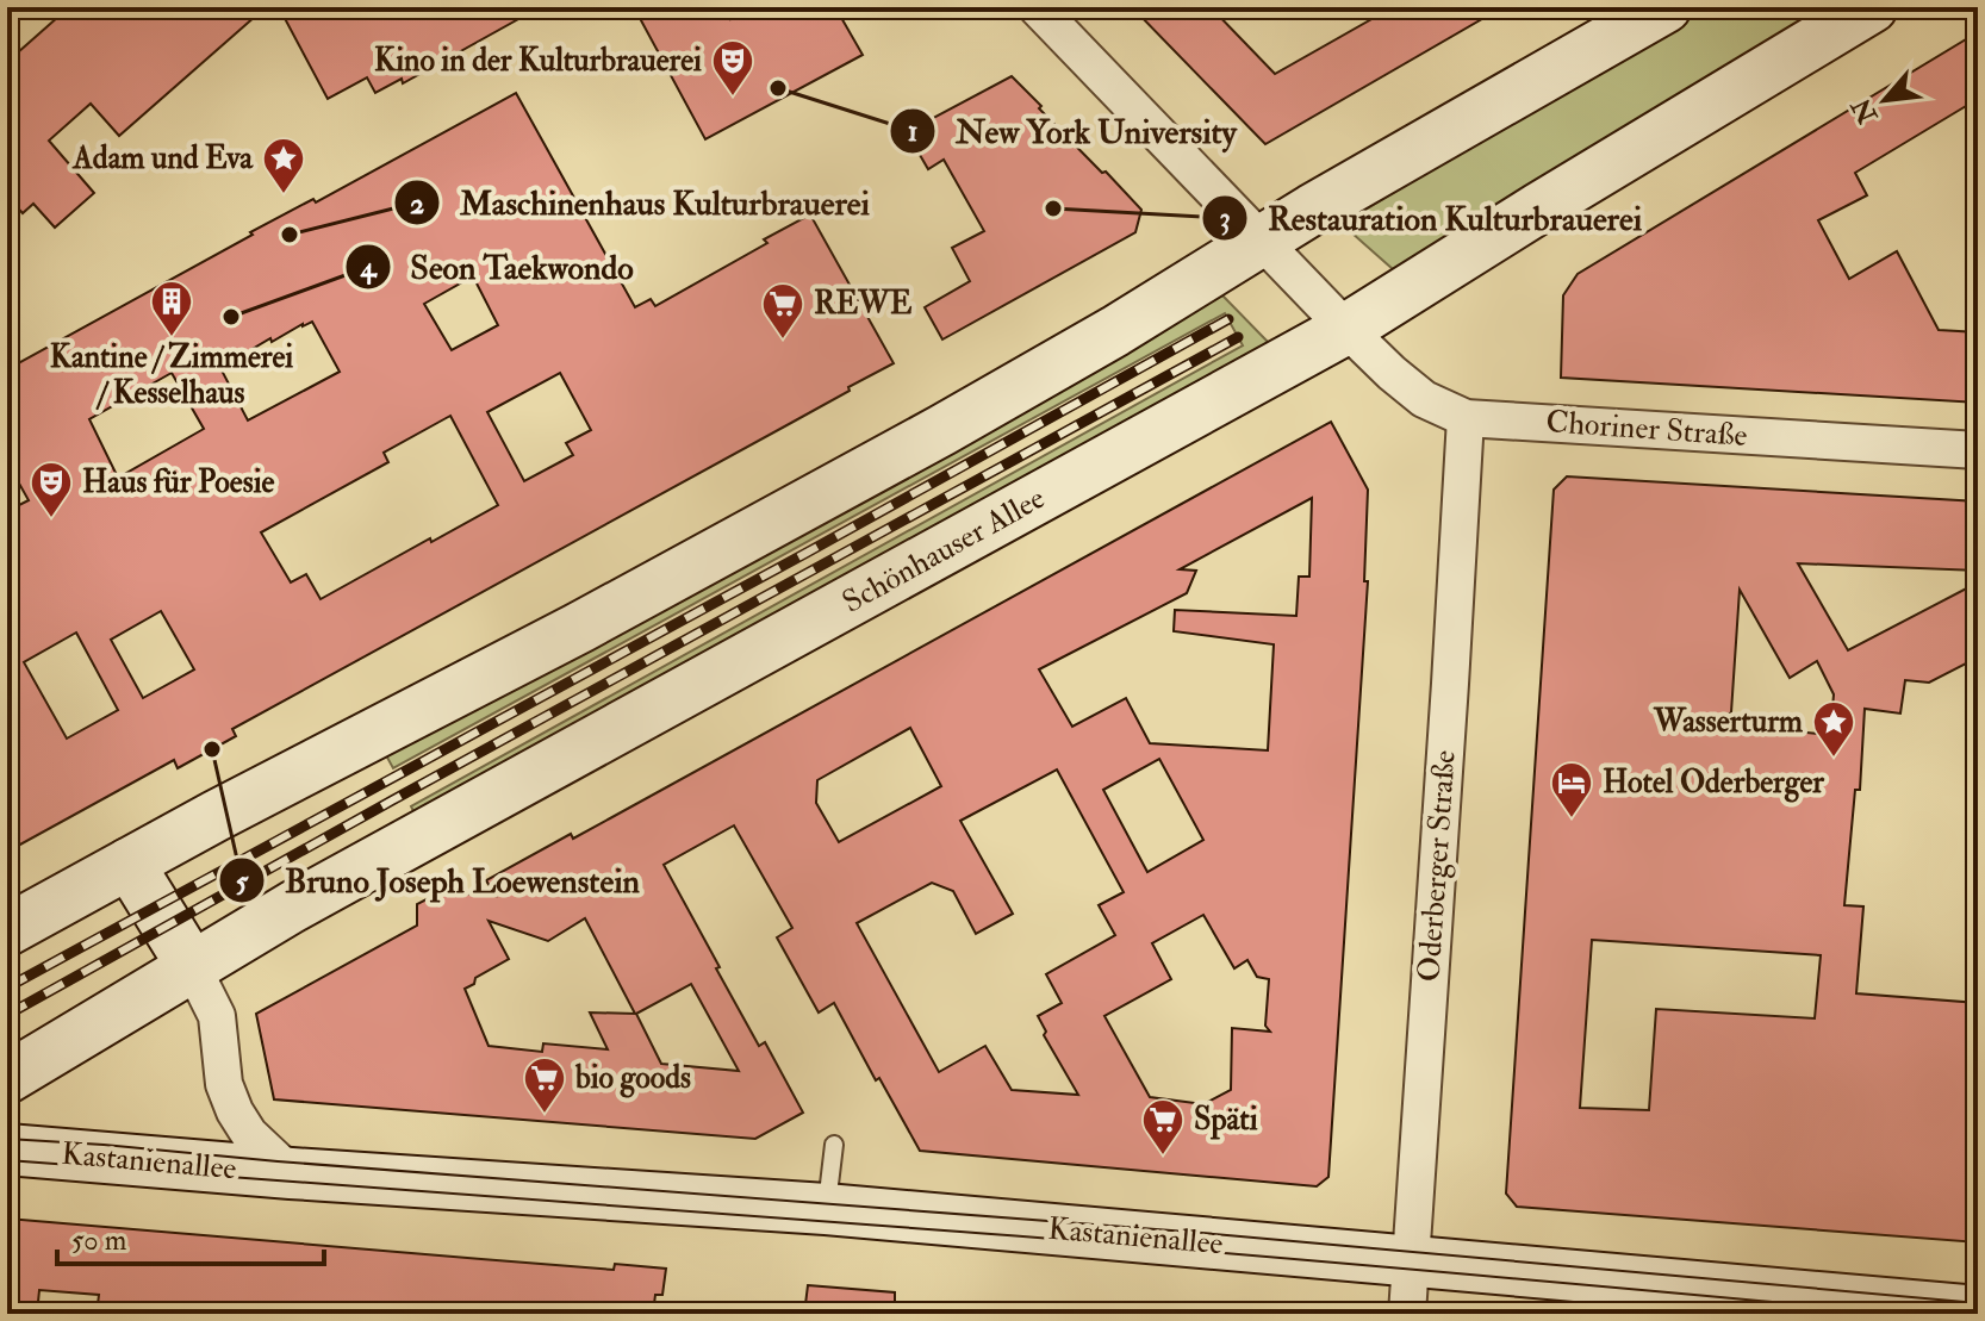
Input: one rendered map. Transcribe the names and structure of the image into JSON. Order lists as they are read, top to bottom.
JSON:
{
  "streets": {
    "main road": ["Schönhauser Allee", "Kastanienallee"],
    "street": ["Choriner Straße", "Oderberger Straße"]
  },
  "crossings": [
    ["Choriner Straße", "Schönhauser Allee"],
    ["Choriner Straße", "Oderberger Straße"],
    ["Schönhauser Allee", "Kastanienallee"],
    ["Oderberger Straße", "Kastanienallee"]
  ],
  "places": {
    "other": [
      "New York University",
      "Restauration Kulturbrauerei",
      "Maschinenhaus Kulturbrauerei",
      "Seon Taekwondo",
      "Bruno Joseph Loewenstein"
    ],
    "theatre": ["Kino in der Kulturbrauerei", "Haus für Poesie"],
    "place": ["Adam und Eva", "Wasserturm"],
    "building": ["Kantine / Zimmerei / Kesselhaus"],
    "supermarket": ["REWE", "bio goods", "Späti"],
    "hotel": ["Hotel Oderberger"]
  },
  "scale_bar": "50 m",
  "north": "bottom left"
}
